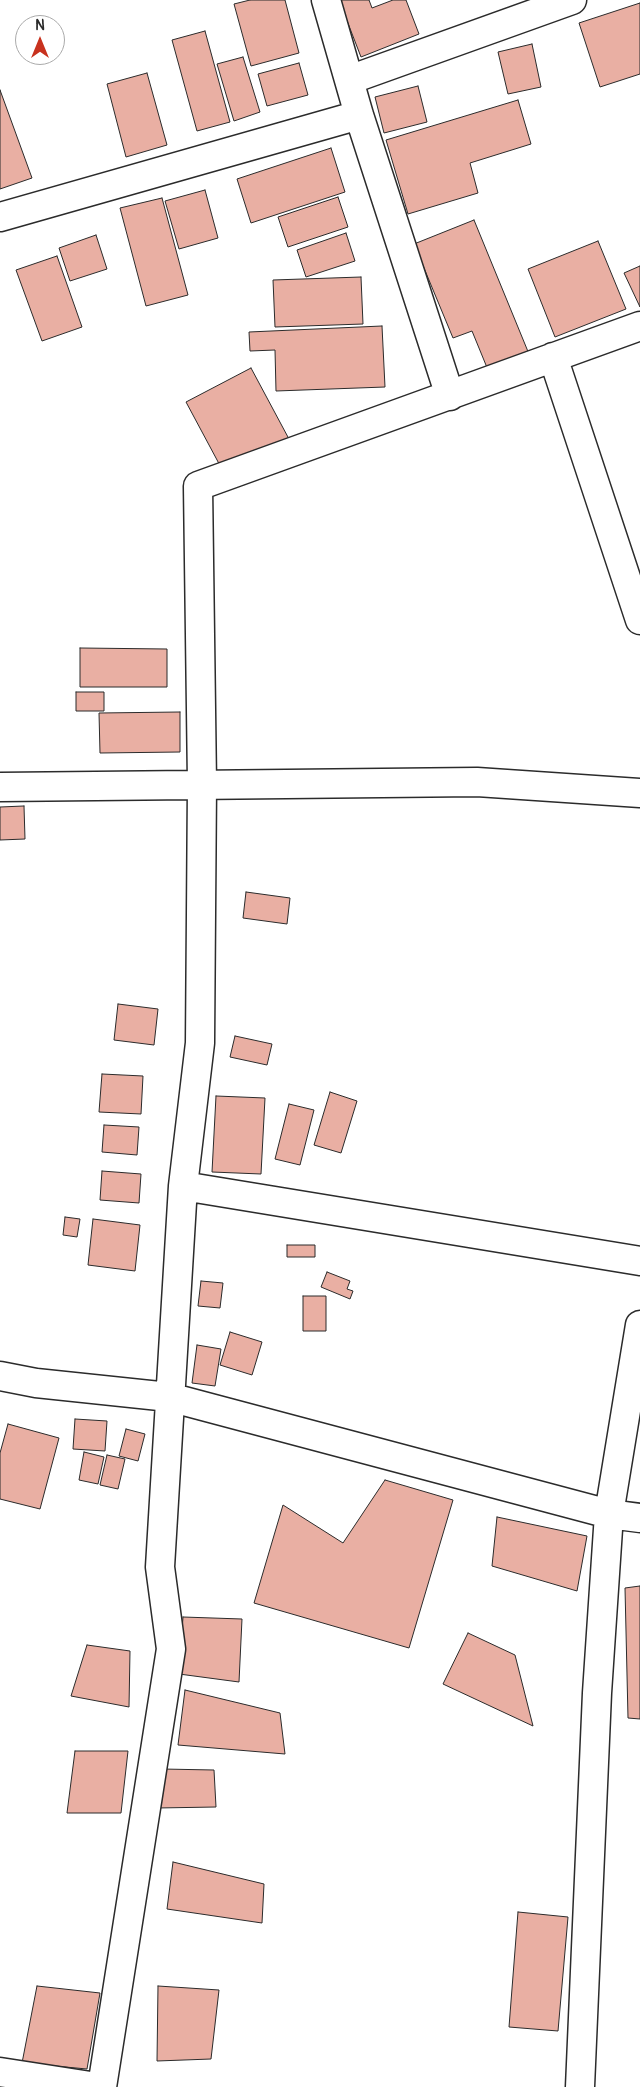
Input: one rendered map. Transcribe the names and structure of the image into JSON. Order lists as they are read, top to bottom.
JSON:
{
  "north": "top"
}
